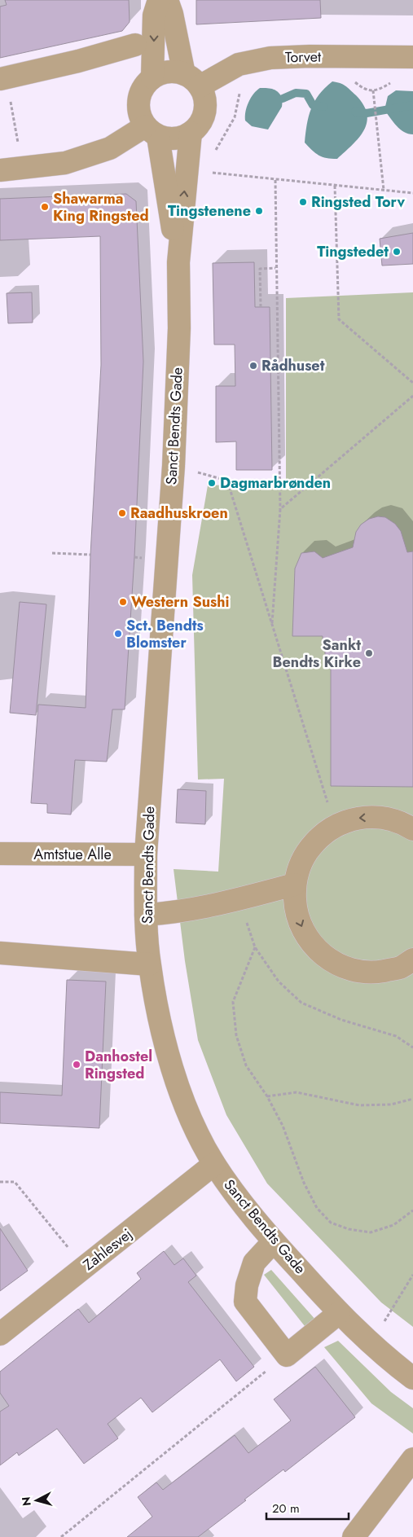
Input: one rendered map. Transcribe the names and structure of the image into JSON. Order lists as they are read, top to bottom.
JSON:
{
  "streets": {
    "street": [
      "Torvet",
      "Sanct Bendts Gade",
      "Amtstue Alle",
      "Zahlesvej"
    ]
  },
  "crossings": [
    ["Torvet", "Sanct Bendts Gade"],
    ["Sanct Bendts Gade", "Amtstue Alle"],
    ["Sanct Bendts Gade", "Zahlesvej"]
  ],
  "places": [
    "Ringsted Torv",
    "Shawarma King Ringsted",
    "Tingstenene",
    "Tingstedet",
    "Rådhuset",
    "Dagmarbrønden",
    "Raadhuskroen",
    "Western Sushi",
    "Sct. Bendts Blomster",
    "Sankt Bendts Kirke",
    "Danhostel Ringsted"
  ],
  "scale_bar": "20 m",
  "north": "left"
}
